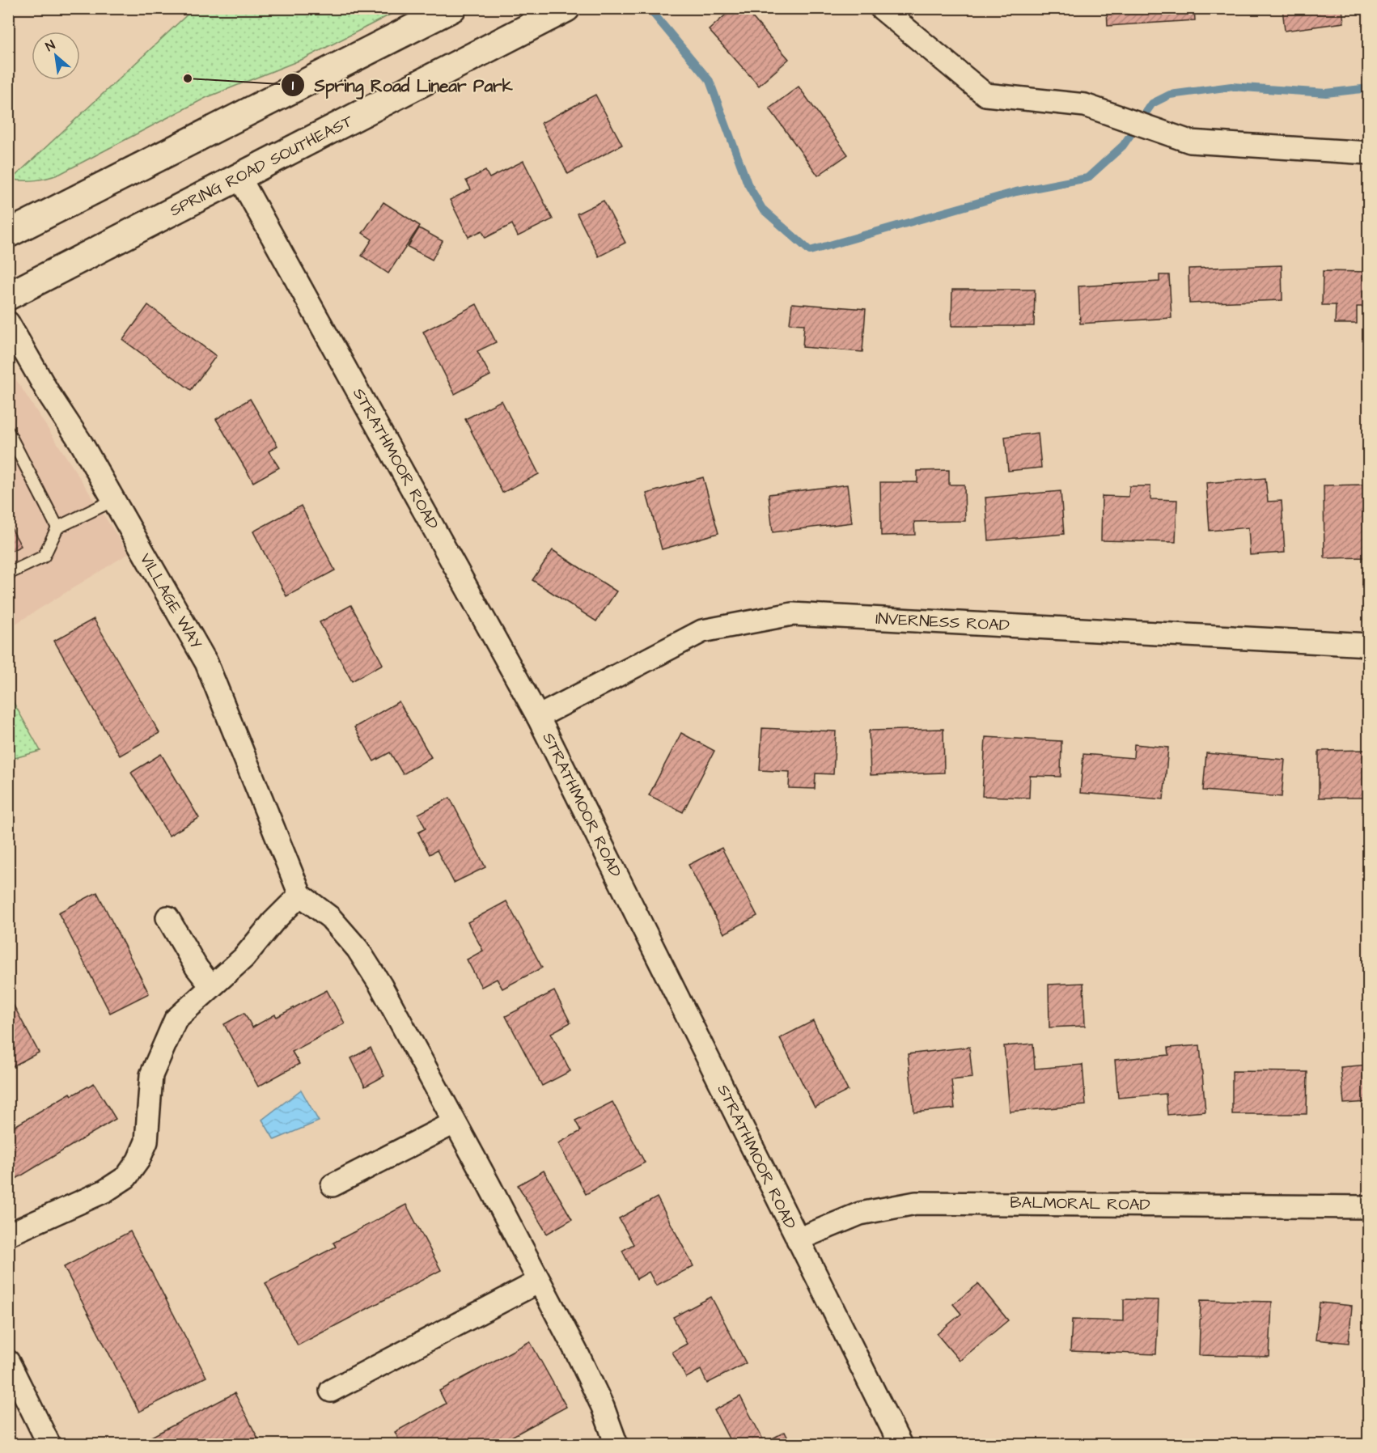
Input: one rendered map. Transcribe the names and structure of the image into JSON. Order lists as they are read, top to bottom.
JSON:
{
  "streets": {
    "main road": ["SPRING ROAD SOUTHEAST"],
    "street": [
      "STRATHMOOR ROAD",
      "VILLAGE WAY",
      "INVERNESS ROAD",
      "BALMORAL ROAD"
    ]
  },
  "crossings": [
    ["SPRING ROAD SOUTHEAST", "STRATHMOOR ROAD"],
    ["STRATHMOOR ROAD", "INVERNESS ROAD"],
    ["STRATHMOOR ROAD", "BALMORAL ROAD"]
  ],
  "places": ["Spring Road Linear Park"],
  "north": "top left"
}
